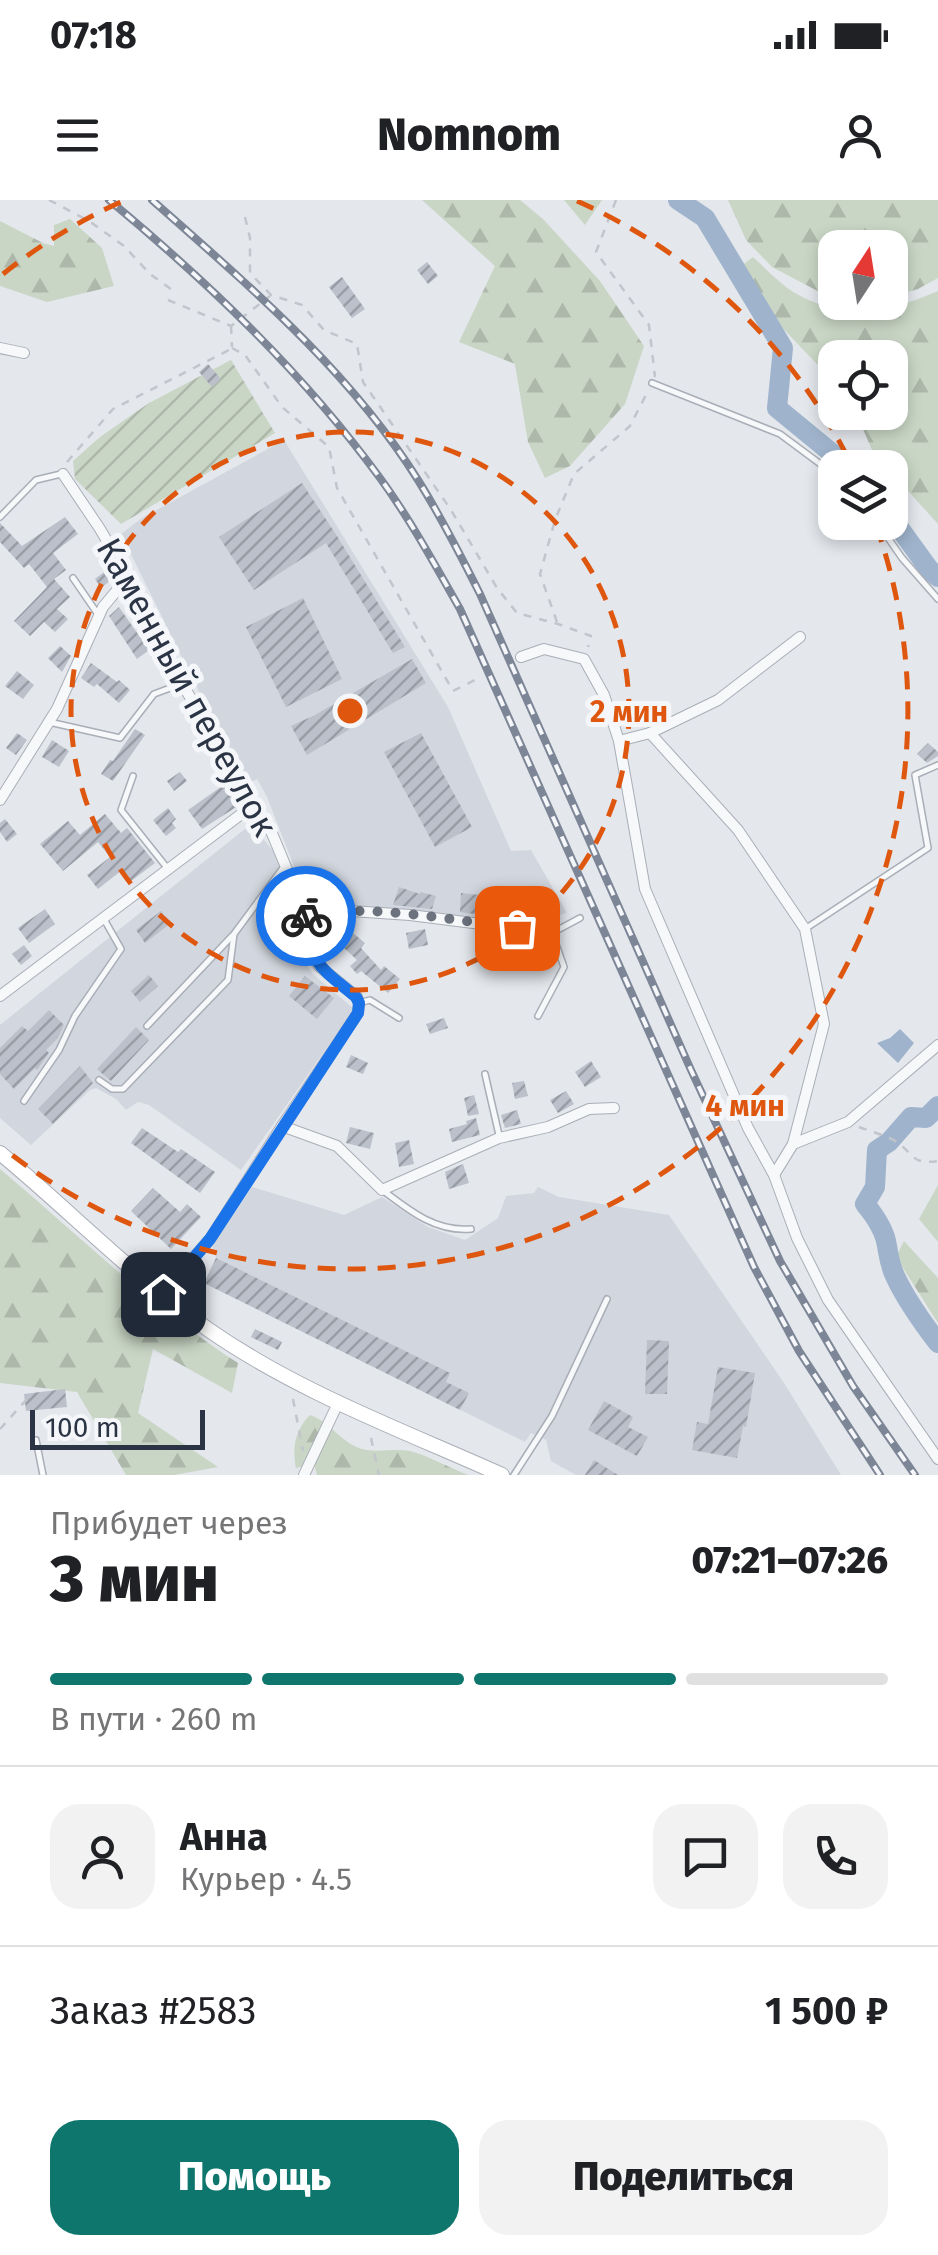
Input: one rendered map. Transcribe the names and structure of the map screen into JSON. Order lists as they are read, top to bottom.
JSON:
{
  "streets": {
    "street": ["Каменный переулок"]
  },
  "scale_bar": "100 m",
  "north": "top",
  "page": {
    "status": "07:18",
    "header": "Nomnom",
    "scale": "100 m",
    "heading": ["3 мин", "Прибудет через", "07:21–07:26"],
    "panel": [
      "Анна",
      "Курьер · 4.5",
      "Заказ #2583",
      "1 500 ₽"
    ],
    "bar": "В пути · 260 m",
    "buttons": ["Помощь", "Поделиться"]
  },
  "rings": ["2 мин", "4 мин"]
}
